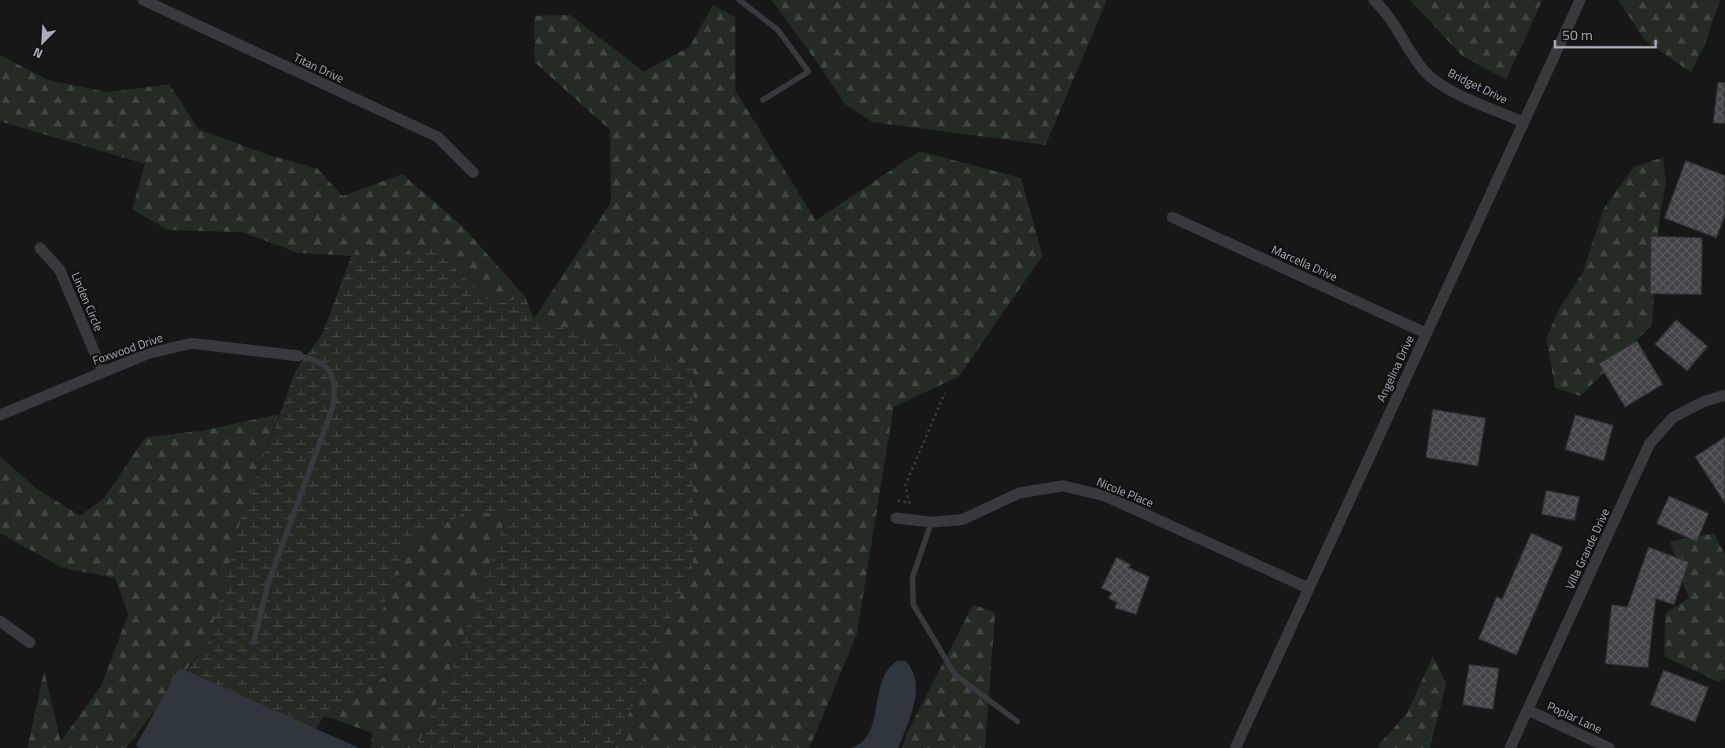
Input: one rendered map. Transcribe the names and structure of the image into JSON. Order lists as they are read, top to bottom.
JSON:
{
  "streets": {
    "street": [
      "Titan Drive",
      "Bridget Drive",
      "Marcella Drive",
      "Linden Circle",
      "Foxwood Drive",
      "Angelina Drive",
      "Nicole Place",
      "Villa Grande Drive",
      "Poplar Lane"
    ]
  },
  "crossings": [
    ["Bridget Drive", "Angelina Drive"],
    ["Marcella Drive", "Angelina Drive"],
    ["Linden Circle", "Foxwood Drive"],
    ["Angelina Drive", "Nicole Place"],
    ["Villa Grande Drive", "Poplar Lane"]
  ],
  "scale_bar": "50 m",
  "north": "bottom left"
}
